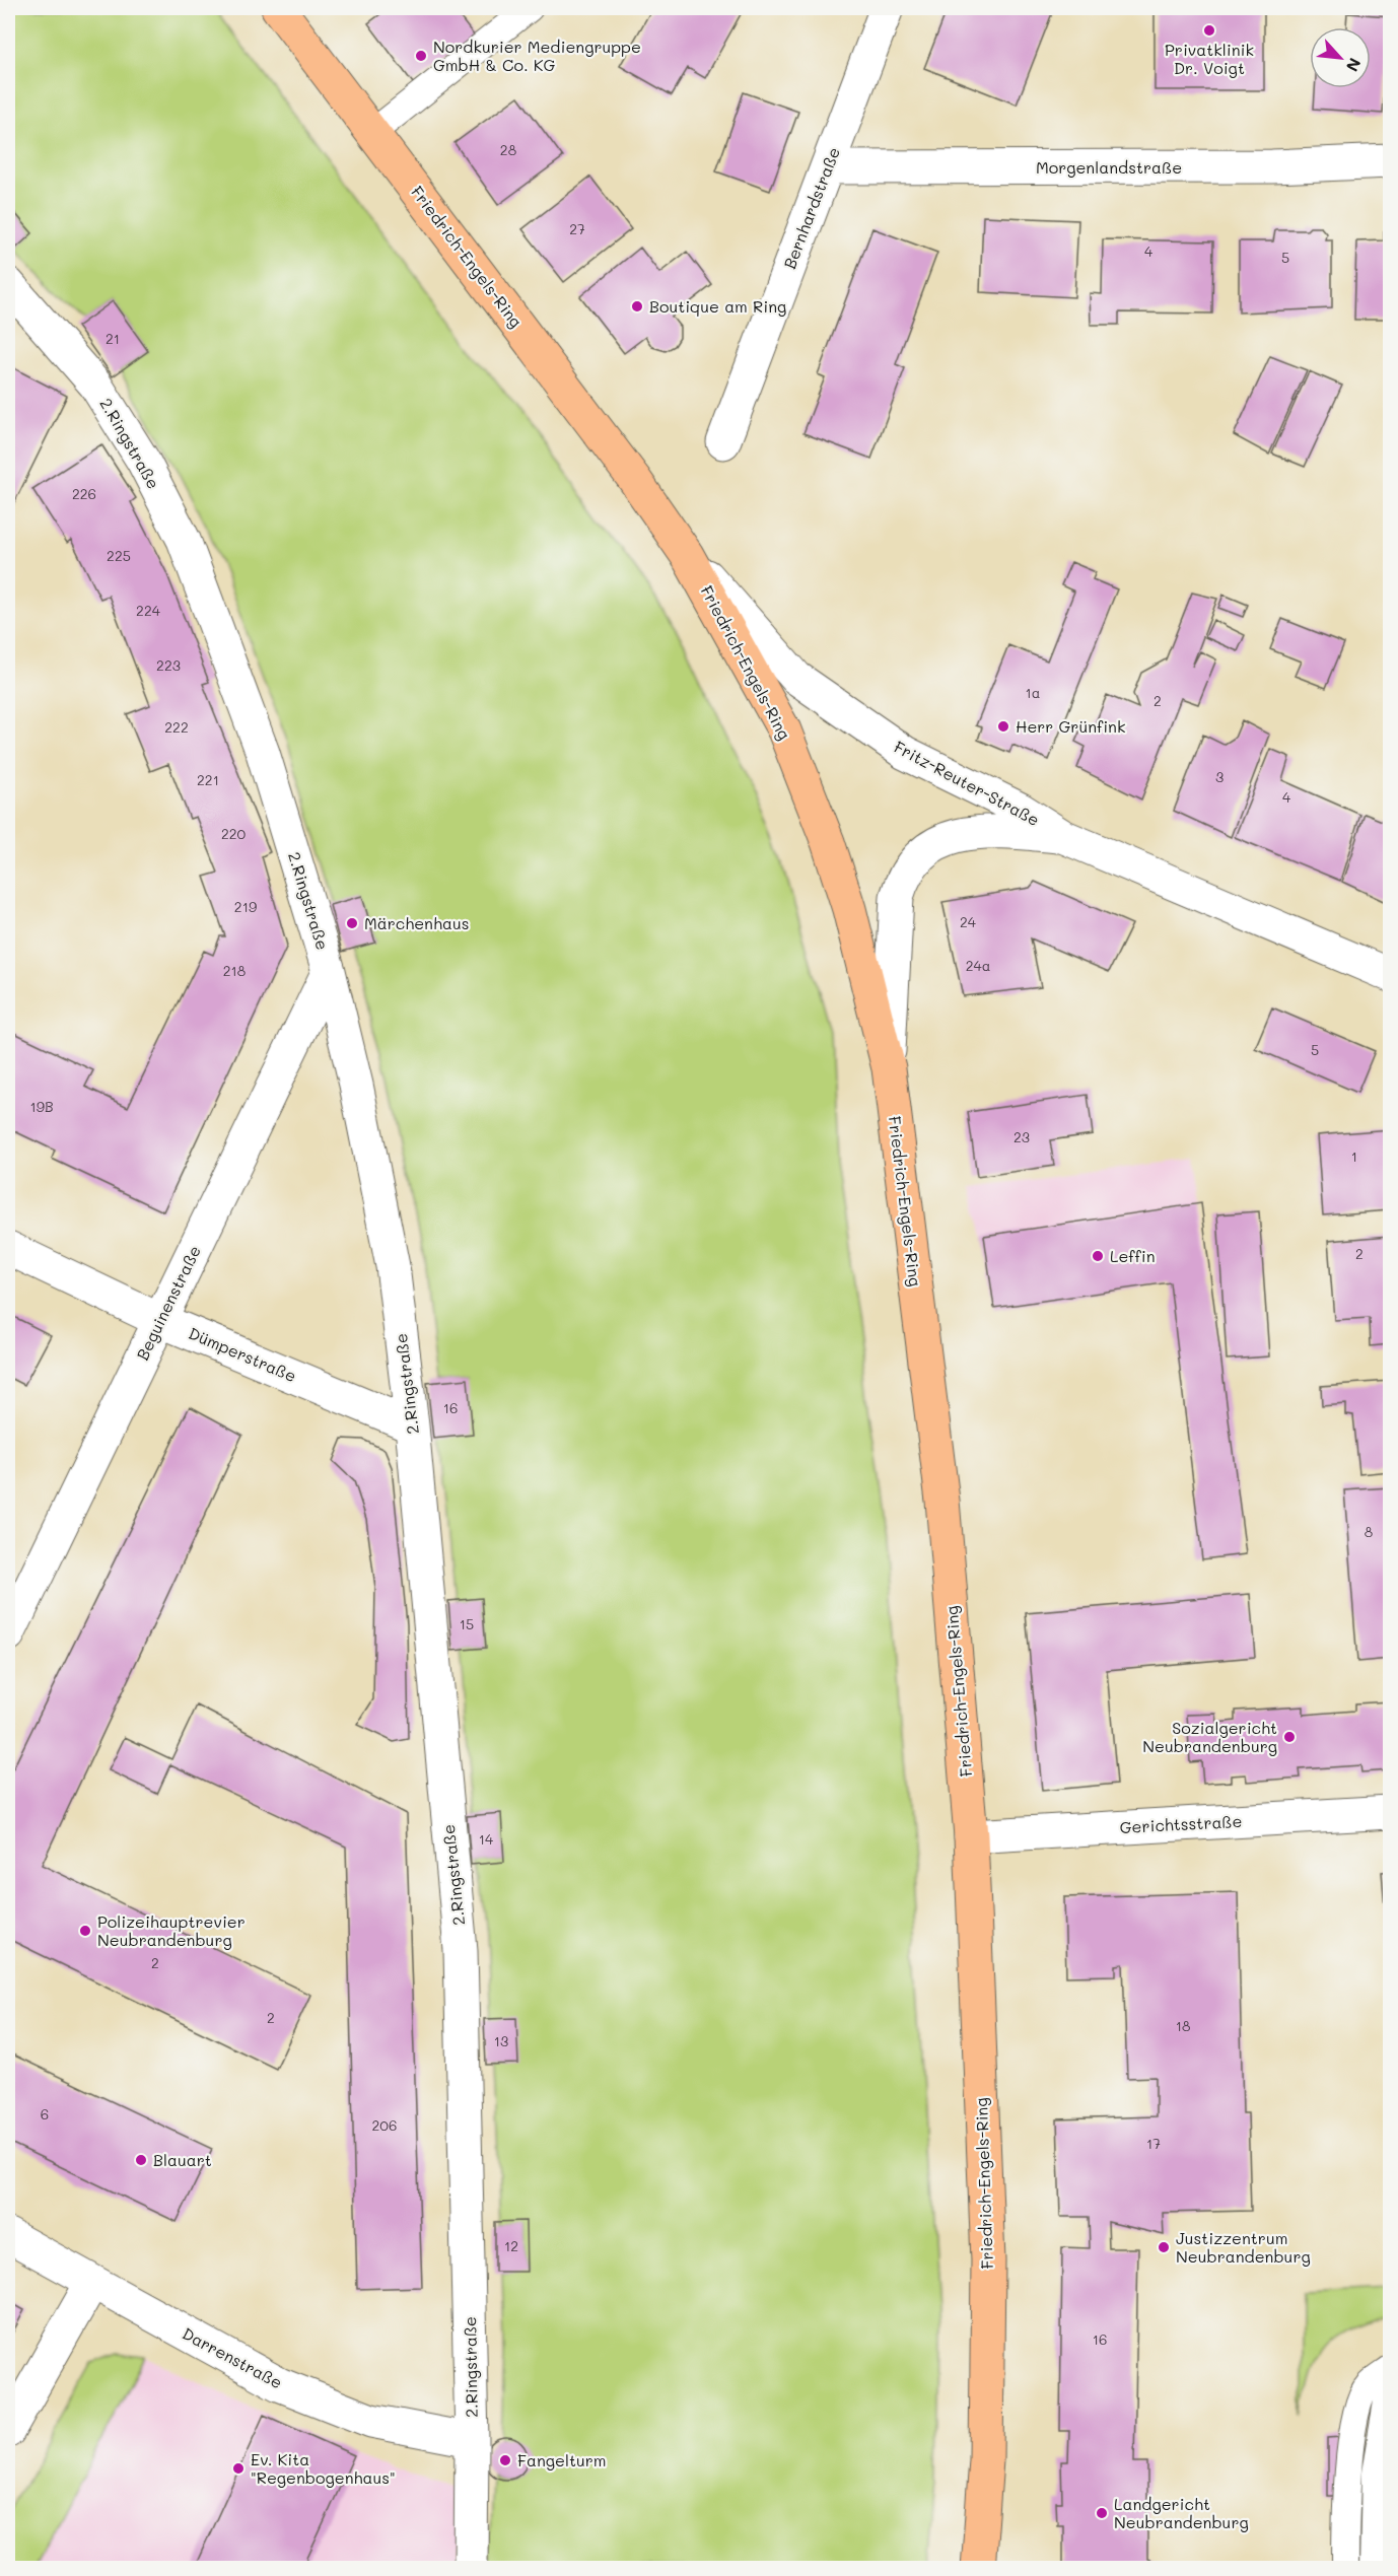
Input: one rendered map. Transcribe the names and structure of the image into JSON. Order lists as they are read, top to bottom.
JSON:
{
  "streets": {
    "main road": ["Friedrich-Engels-Ring"],
    "street": [
      "Morgenlandstraße",
      "Bernhardstraße",
      "2.Ringstraße",
      "Fritz-Reuter-Straße",
      "Beguinenstraße",
      "Dümperstraße",
      "Gerichtsstraße",
      "Darrenstraße"
    ]
  },
  "crossings": [
    ["Morgenlandstraße", "Bernhardstraße"],
    ["Friedrich-Engels-Ring", "Fritz-Reuter-Straße"],
    ["Friedrich-Engels-Ring", "Gerichtsstraße"],
    ["2.Ringstraße", "Beguinenstraße"],
    ["2.Ringstraße", "Dümperstraße"],
    ["2.Ringstraße", "Darrenstraße"],
    ["Beguinenstraße", "Dümperstraße"]
  ],
  "places": [
    "Privatklinik Dr. Voigt",
    "Nordkurier Mediengruppe GmbH & Co. KG",
    "Boutique am Ring",
    "Herr Grünfink",
    "Märchenhaus",
    "Leffin",
    "Sozialgericht Neubrandenburg",
    "Polizeihauptrevier Neubrandenburg",
    "Blauart",
    "Justizzentrum Neubrandenburg",
    "Fangelturm",
    "Ev. Kita \"Regenbogenhaus\"",
    "Landgericht Neubrandenburg"
  ],
  "house_numbers": [
    "28",
    "27",
    "4",
    "5",
    "21",
    "226",
    "225",
    "224",
    "223",
    "1a",
    "2",
    "222",
    "3",
    "221",
    "4",
    "220",
    "219",
    "24",
    "24a",
    "218",
    "5",
    "19B",
    "23",
    "1",
    "2",
    "16",
    "8",
    "15",
    "14",
    "2",
    "2",
    "18",
    "13",
    "6",
    "206",
    "17",
    "12",
    "16"
  ],
  "north": "bottom right"
}
